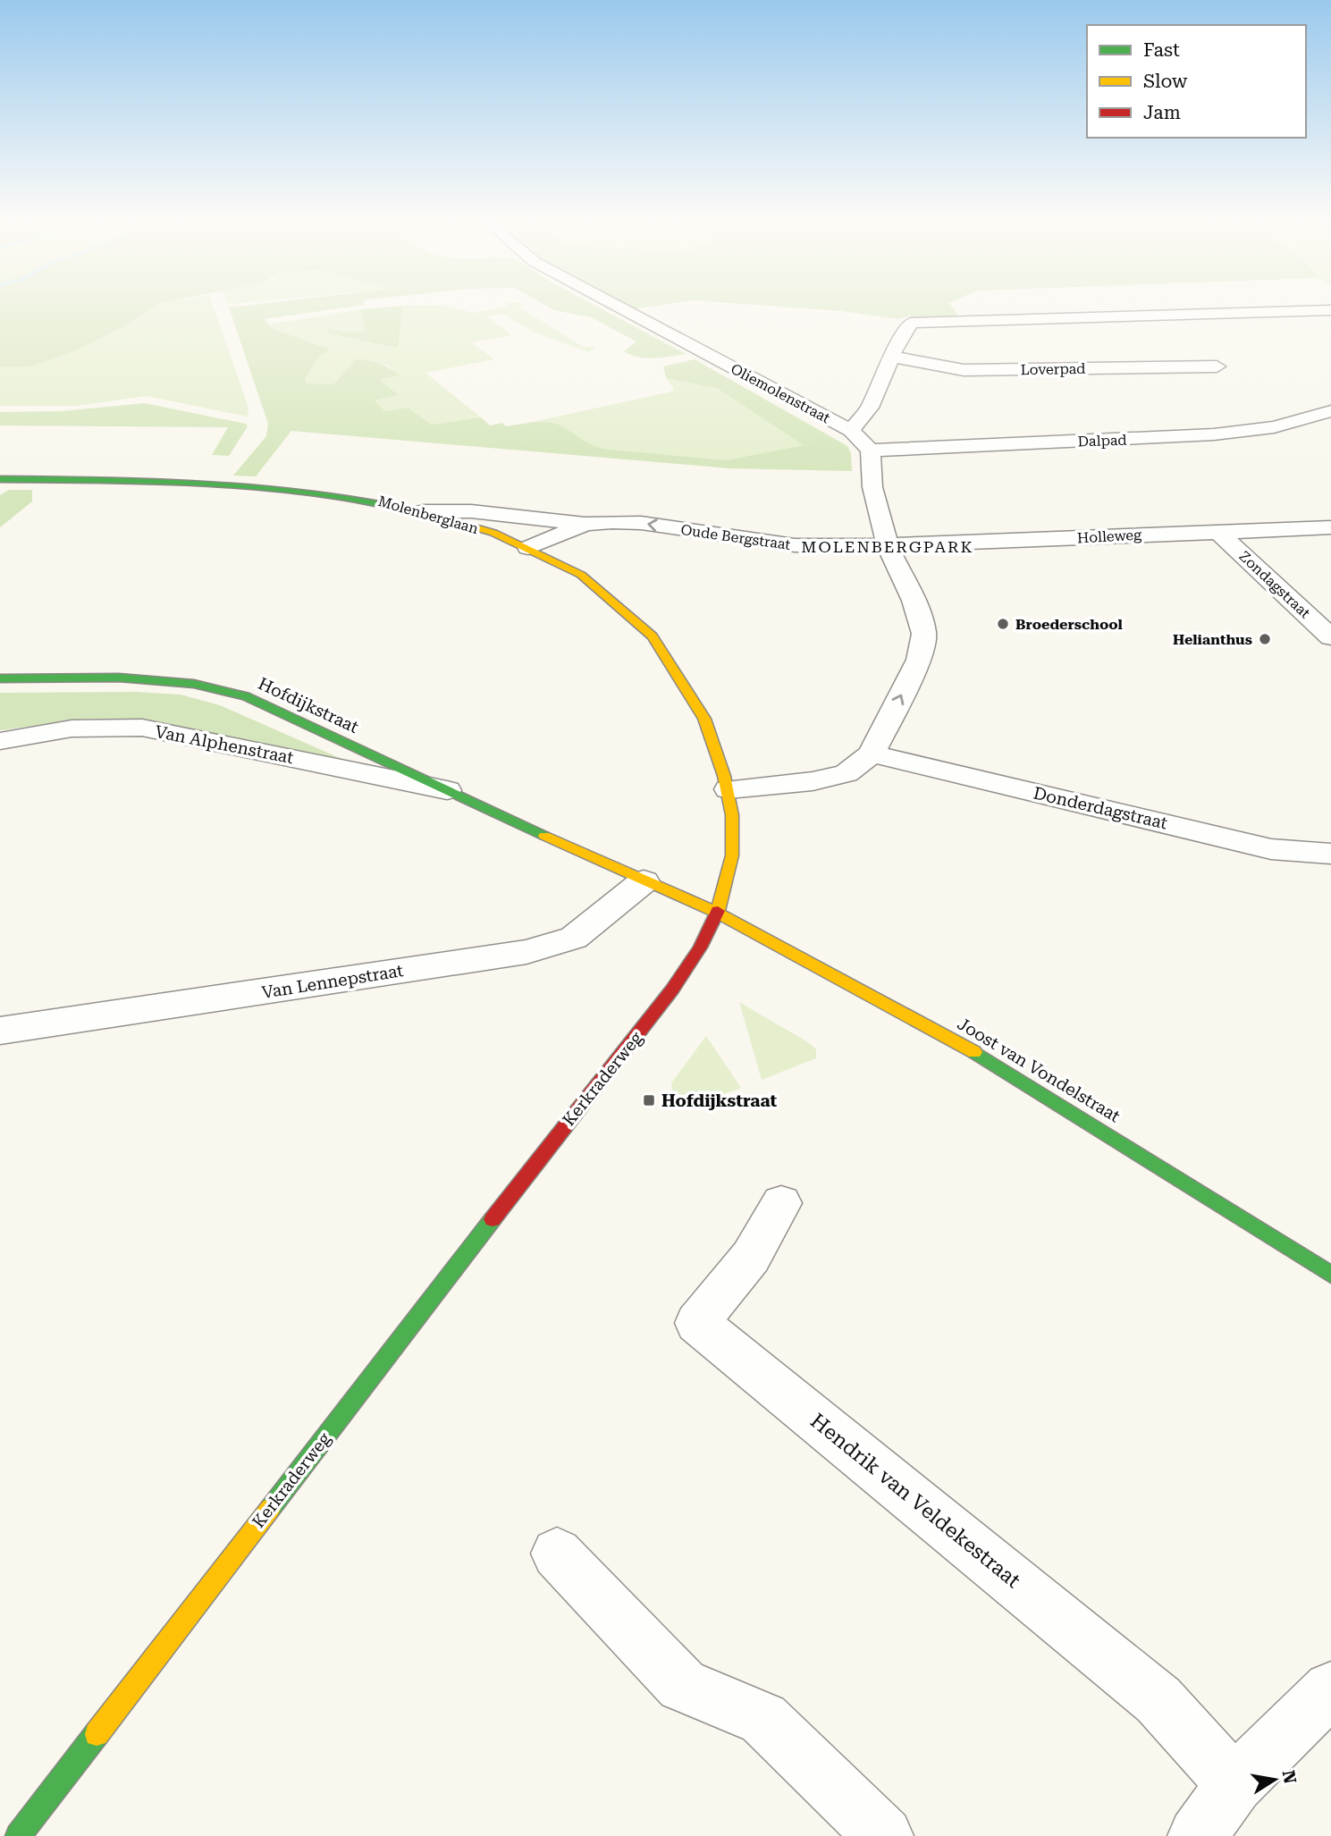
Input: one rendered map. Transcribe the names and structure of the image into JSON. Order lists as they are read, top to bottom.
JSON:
{
  "streets": {
    "street": [
      "Loverpad",
      "Oliemolenstraat",
      "Dalpad",
      "Molenberglaan",
      "Holleweg",
      "Oude Bergstraat",
      "Zondagstraat",
      "Hofdijkstraat",
      "Van Alphenstraat",
      "Donderdagstraat",
      "Van Lennepstraat",
      "Joost van Vondelstraat",
      "Kerkraderweg",
      "Hendrik van Veldekestraat"
    ]
  },
  "crossings": [
    ["Molenberglaan", "Oude Bergstraat"],
    ["Molenberglaan", "Kerkraderweg"],
    ["Holleweg", "Oude Bergstraat"],
    ["Holleweg", "Zondagstraat"],
    ["Hofdijkstraat", "Van Alphenstraat"],
    ["Hofdijkstraat", "Van Lennepstraat"],
    ["Hofdijkstraat", "Joost van Vondelstraat"],
    ["Hofdijkstraat", "Kerkraderweg"],
    ["Joost van Vondelstraat", "Kerkraderweg"]
  ],
  "districts": ["MOLENBERGPARK"],
  "places": {
    "other": ["Broederschool", "Helianthus"],
    "transit": ["Hofdijkstraat"]
  },
  "legend": ["Fast", "Slow", "Jam"],
  "north": "right"
}
